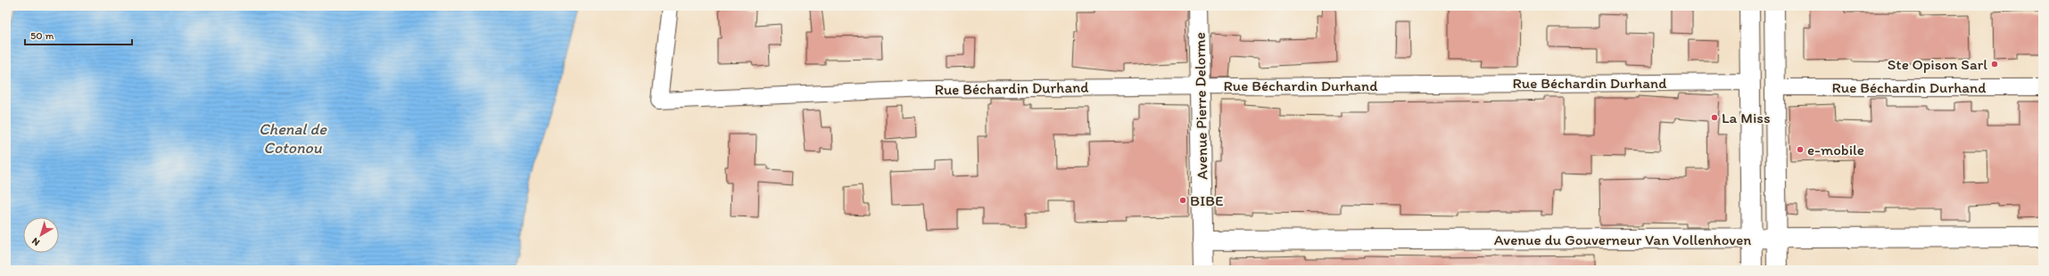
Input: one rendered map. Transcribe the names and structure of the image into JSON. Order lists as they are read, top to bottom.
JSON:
{
  "streets": {
    "main road": ["Avenue Pierre Delorme", "Avenue du Gouverneur Van Vollenhoven"],
    "street": ["Rue Béchardin Durhand"]
  },
  "crossings": [
    ["Rue Béchardin Durhand", "Avenue Pierre Delorme"],
    ["Avenue Pierre Delorme", "Avenue du Gouverneur Van Vollenhoven"]
  ],
  "water": ["Chenal de Cotonou"],
  "places": [
    "Ste Opison Sarl",
    "La Miss",
    "e-mobile",
    "BIBE"
  ],
  "scale_bar": "50 m",
  "north": "bottom left"
}
